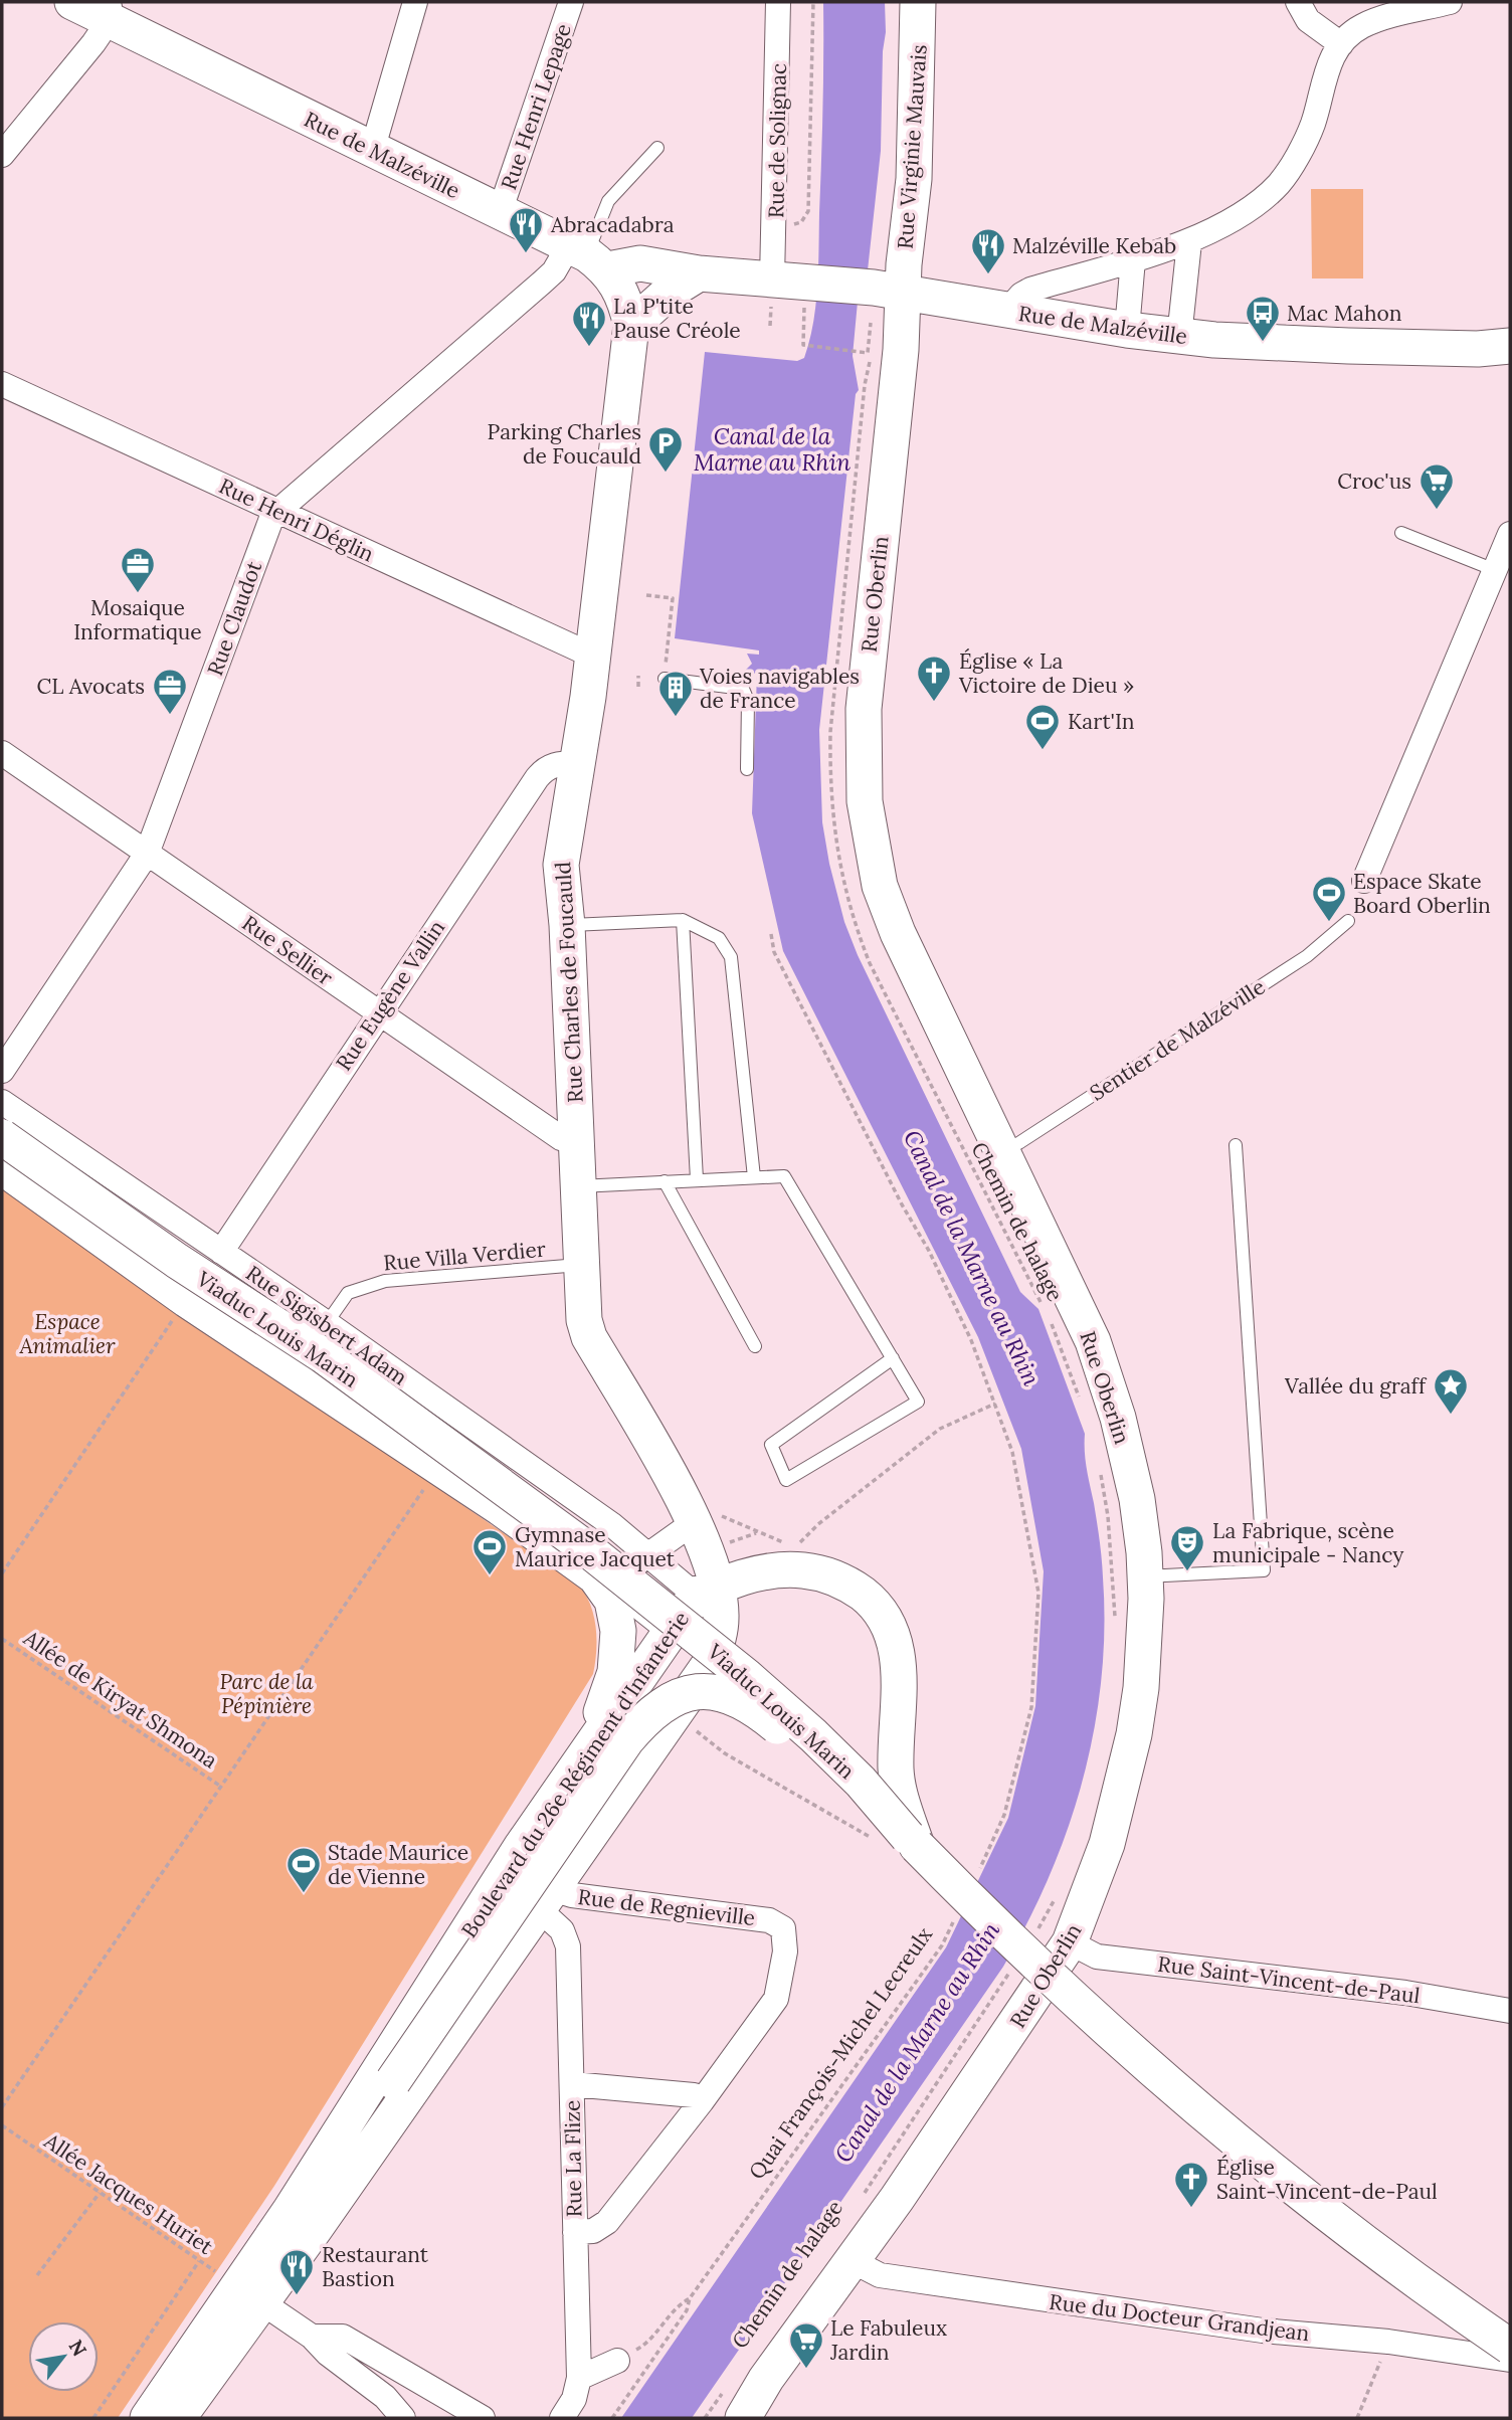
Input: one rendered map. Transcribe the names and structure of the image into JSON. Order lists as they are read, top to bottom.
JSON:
{
  "streets": {
    "main road": [
      "Rue Virginie Mauvais",
      "Rue de Malzéville",
      "Rue Oberlin",
      "Rue Charles de Foucauld",
      "Viaduc Louis Marin",
      "Boulevard du 26e Régiment d'Infanterie"
    ],
    "street": [
      "Rue Henri Lepage",
      "Rue de Solignac",
      "Rue Henri Déglin",
      "Rue Claudot",
      "Rue Sellier",
      "Rue Eugène Vallin",
      "Rue Sigisbert Adam",
      "Rue de Regnieville",
      "Rue Saint-Vincent-de-Paul",
      "Rue La Flize",
      "Rue du Docteur Grandjean"
    ],
    "lane": ["Sentier de Malzéville", "Rue Villa Verdier"],
    "path": [
      "Chemin de halage",
      "Allée de Kiryat Shmona",
      "Quai François-Michel Lecreulx",
      "Allée Jacques Huriet"
    ]
  },
  "crossings": [
    ["Rue Henri Lepage", "Rue de Malzéville"],
    ["Rue de Solignac", "Rue de Malzéville"],
    ["Rue Virginie Mauvais", "Rue de Malzéville"],
    ["Rue Virginie Mauvais", "Rue Oberlin"],
    ["Rue de Malzéville", "Rue Oberlin"],
    ["Rue de Malzéville", "Rue Claudot"],
    ["Rue de Malzéville", "Rue Charles de Foucauld"],
    ["Rue Henri Déglin", "Rue Claudot"],
    ["Rue Henri Déglin", "Rue Charles de Foucauld"],
    ["Rue Oberlin", "Sentier de Malzéville"],
    ["Rue Oberlin", "Rue Saint-Vincent-de-Paul"],
    ["Rue Oberlin", "Rue du Docteur Grandjean"],
    ["Rue Claudot", "Rue Sellier"],
    ["Rue Claudot", "Rue Charles de Foucauld"],
    ["Rue Sellier", "Rue Charles de Foucauld"],
    ["Rue Sellier", "Rue Eugène Vallin"],
    ["Rue Charles de Foucauld", "Rue Eugène Vallin"],
    ["Rue Charles de Foucauld", "Rue Villa Verdier"],
    ["Rue Charles de Foucauld", "Rue Sigisbert Adam"],
    ["Rue Charles de Foucauld", "Boulevard du 26e Régiment d'Infanterie"],
    ["Rue Eugène Vallin", "Rue Sigisbert Adam"],
    ["Rue Villa Verdier", "Rue Sigisbert Adam"],
    ["Rue Sigisbert Adam", "Boulevard du 26e Régiment d'Infanterie"],
    ["Boulevard du 26e Régiment d'Infanterie", "Rue de Regnieville"],
    ["Boulevard du 26e Régiment d'Infanterie", "Rue La Flize"],
    ["Boulevard du 26e Régiment d'Infanterie", "Allée Jacques Huriet"],
    ["Rue de Regnieville", "Rue La Flize"]
  ],
  "water": ["Canal de la Marne au Rhin"],
  "parks": ["Espace Animalier", "Parc de la Pépinière"],
  "places": {
    "restaurant": [
      "Abracadabra",
      "Malzéville Kebab",
      "La P'tite Pause Créole",
      "Restaurant Bastion"
    ],
    "bus stop": ["Mac Mahon"],
    "parking": ["Parking Charles de Foucauld"],
    "supermarket": ["Croc'us", "Le Fabuleux Jardin"],
    "office": ["Mosaique Informatique", "CL Avocats"],
    "church": ["Église « La Victoire de Dieu »", "Église Saint-Vincent-de-Paul"],
    "building": ["Voies navigables de France"],
    "sports": [
      "Kart'In",
      "Espace Skate Board Oberlin",
      "Gymnase Maurice Jacquet",
      "Stade Maurice de Vienne"
    ],
    "place": ["Vallée du graff"],
    "theatre": ["La Fabrique, scène municipale - Nancy"]
  },
  "north": "top right"
}
